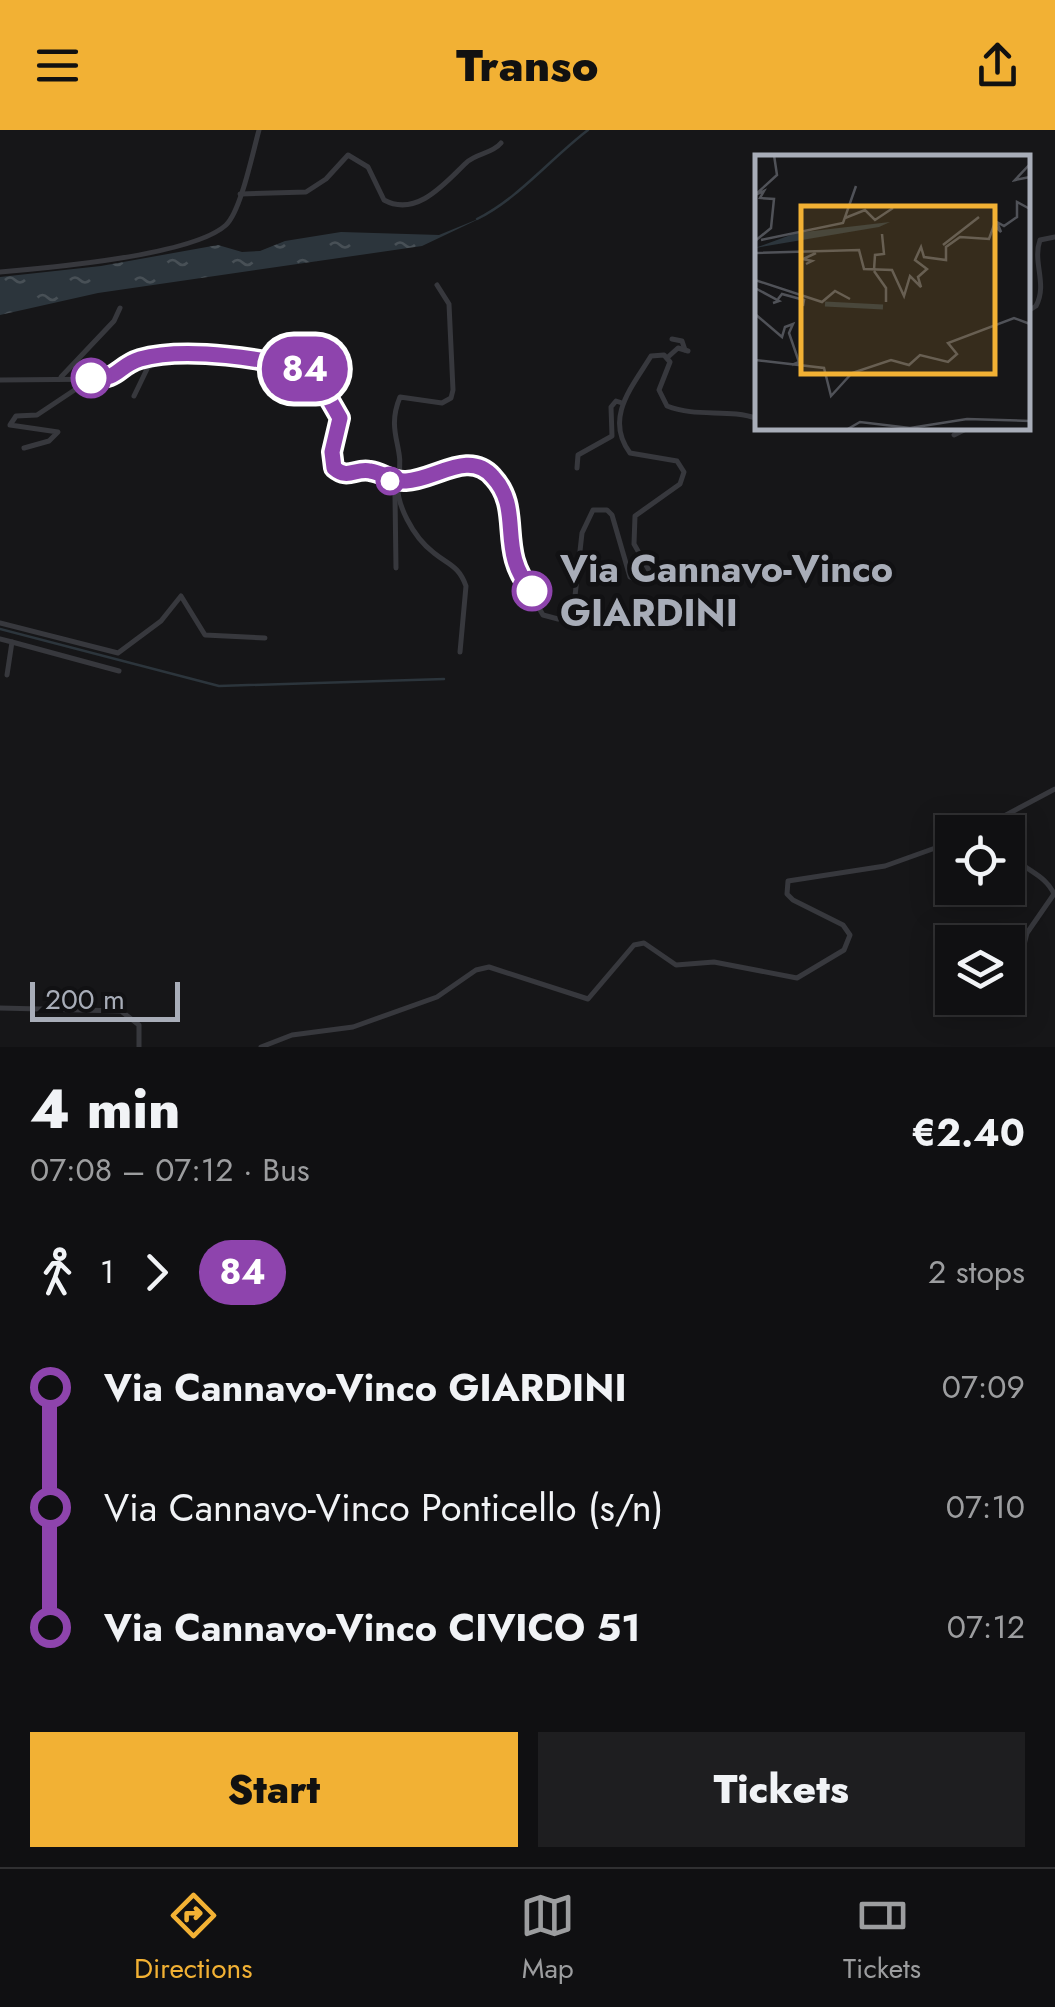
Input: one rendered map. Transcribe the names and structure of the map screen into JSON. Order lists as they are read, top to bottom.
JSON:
{
  "places": ["Via Cannavo-Vinco GIARDINI"],
  "lines": ["bus line 84"],
  "scale_bar": "200 m",
  "page": {
    "header": "Transo",
    "on_map": "84",
    "scale": "200 m",
    "heading": ["4 min", "07:08 – 07:12 · Bus", "€2.40"],
    "legs": ["1", "84", "2 stops"],
    "list": [
      {
        "name": "Via Cannavo-Vinco GIARDINI",
        "value": "07:09"
      },
      {
        "name": "Via Cannavo-Vinco Ponticello (s/n)",
        "value": "07:10"
      },
      {
        "name": "Via Cannavo-Vinco CIVICO 51",
        "value": "07:12"
      }
    ],
    "buttons": ["Start", "Tickets"],
    "tabs": ["Directions", "Map", "Tickets"]
  }
}
